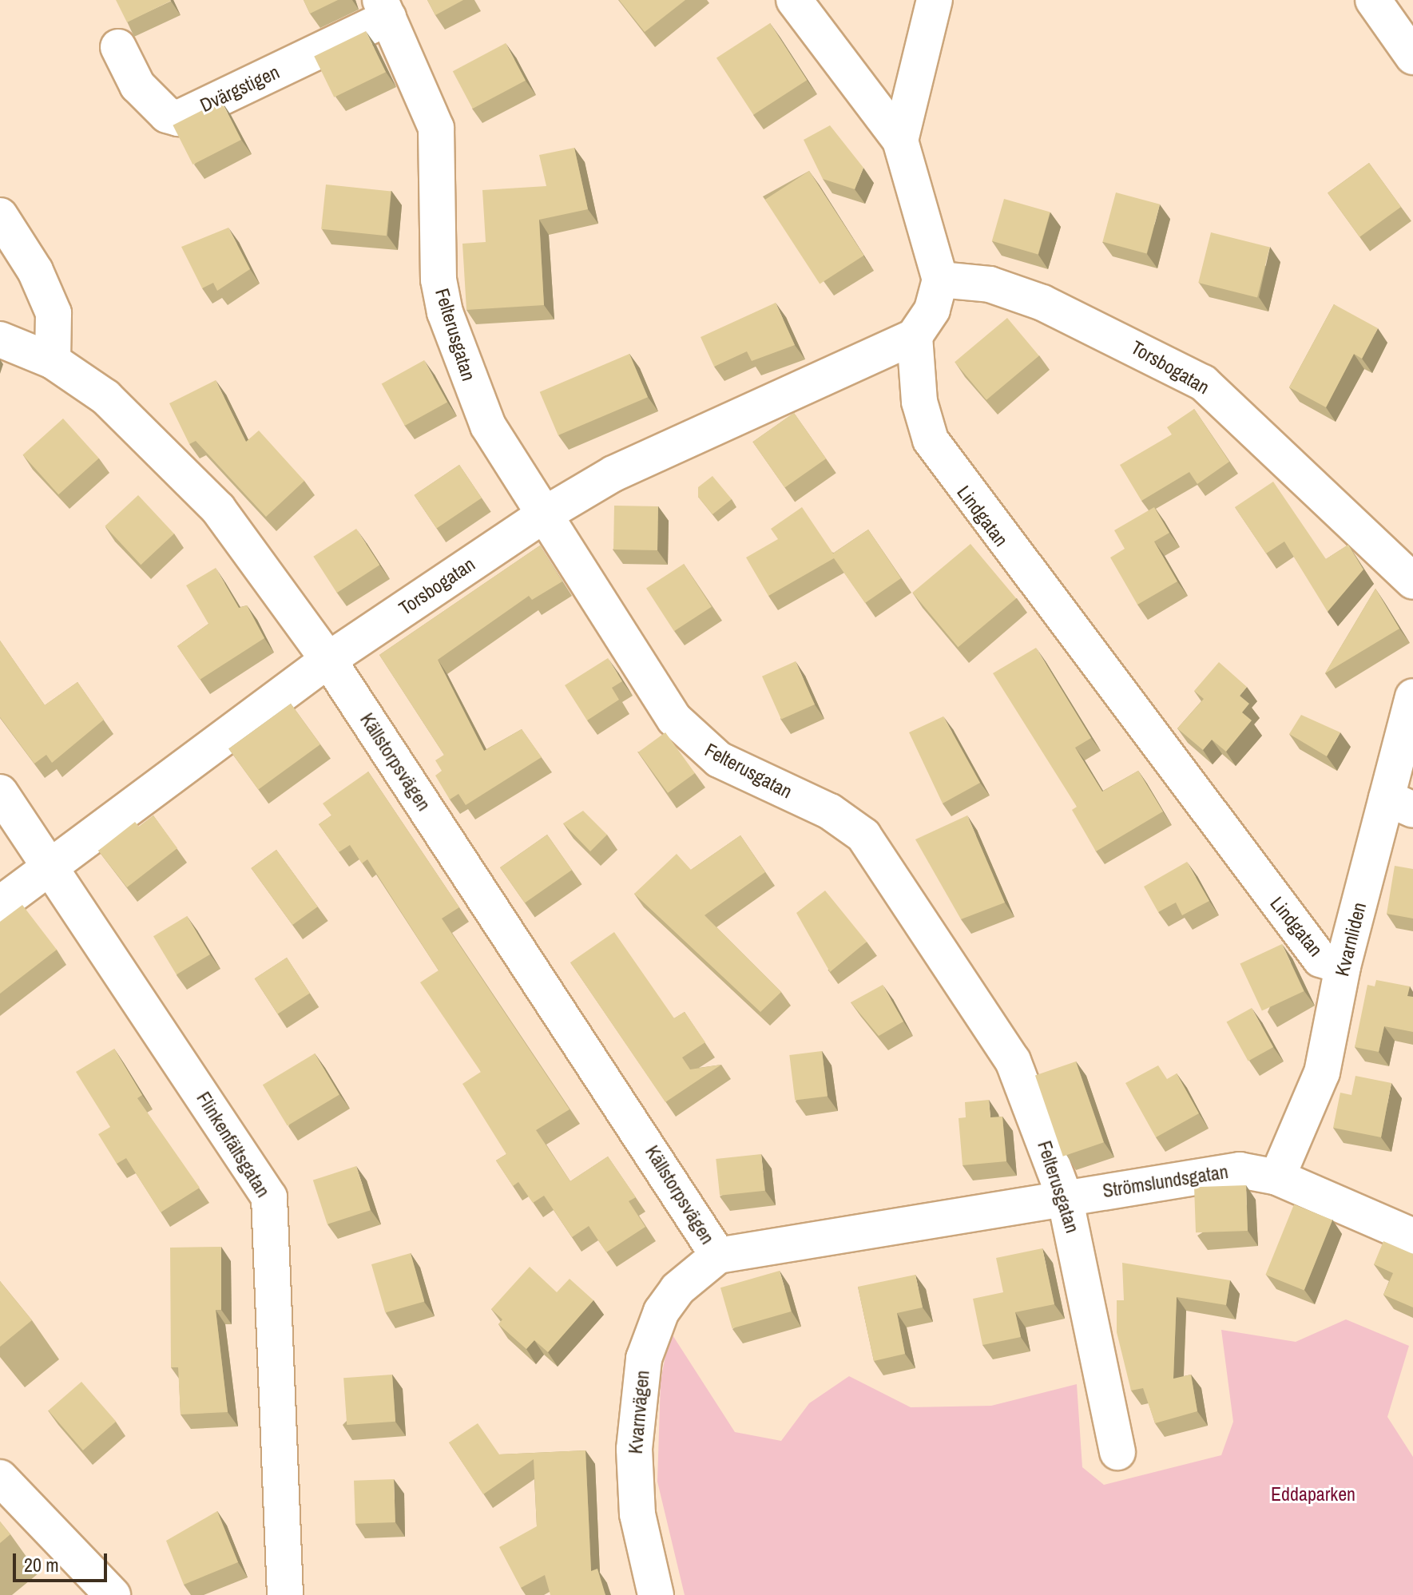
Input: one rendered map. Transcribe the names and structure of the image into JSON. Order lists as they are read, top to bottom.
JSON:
{
  "streets": {
    "street": [
      "Dvärgstigen",
      "Felterusgatan",
      "Torsbogatan",
      "Lindgatan",
      "Källstorpsvägen",
      "Kvarnliden",
      "Flinkenfältsgatan",
      "Strömslundsgatan",
      "Kvarnvägen"
    ]
  },
  "crossings": [
    ["Dvärgstigen", "Felterusgatan"],
    ["Felterusgatan", "Torsbogatan"],
    ["Felterusgatan", "Strömslundsgatan"],
    ["Torsbogatan", "Lindgatan"],
    ["Torsbogatan", "Källstorpsvägen"],
    ["Torsbogatan", "Flinkenfältsgatan"],
    ["Lindgatan", "Kvarnliden"],
    ["Källstorpsvägen", "Strömslundsgatan"],
    ["Källstorpsvägen", "Kvarnvägen"],
    ["Kvarnliden", "Strömslundsgatan"],
    ["Strömslundsgatan", "Kvarnvägen"]
  ],
  "parks": ["Eddaparken"],
  "scale_bar": "20 m"
}
